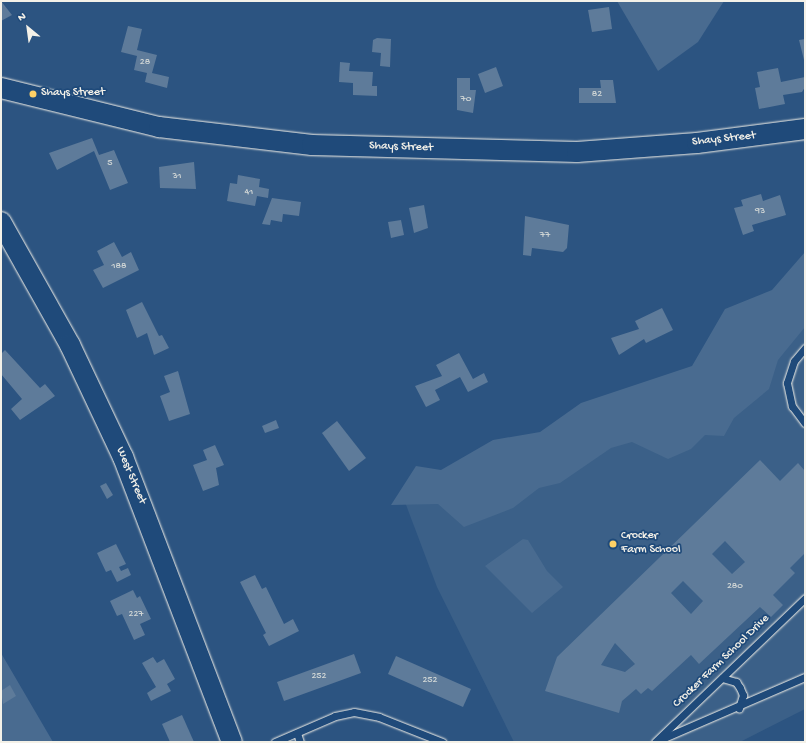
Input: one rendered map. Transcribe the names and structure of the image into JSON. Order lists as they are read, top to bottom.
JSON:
{
  "streets": {
    "main road": ["Shays Street", "West Street"],
    "lane": ["Crocker Farm School Drive"]
  },
  "places": ["Shays Street", "Crocker Farm School"],
  "house_numbers": [
    "28",
    "82",
    "70",
    "5",
    "31",
    "41",
    "93",
    "77",
    "188",
    "280",
    "227",
    "252",
    "252"
  ],
  "north": "top left"
}
